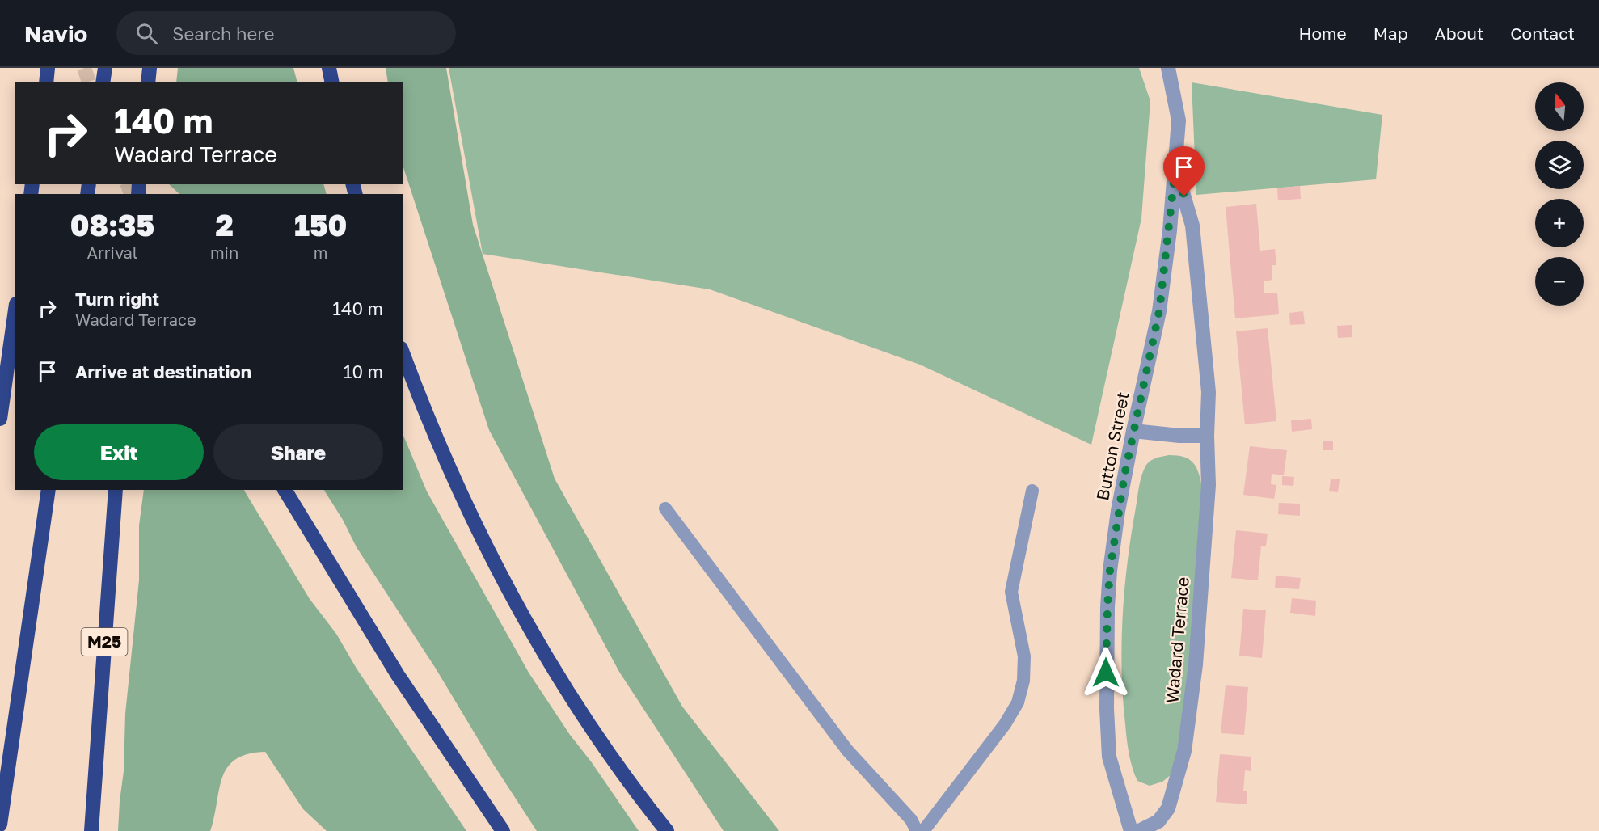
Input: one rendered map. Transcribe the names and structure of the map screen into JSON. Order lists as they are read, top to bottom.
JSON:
{
  "streets": {
    "highway": ["M25"],
    "street": ["Button Street", "Wadard Terrace"]
  },
  "crossings": [
    ["Button Street", "Wadard Terrace"]
  ],
  "north": "top",
  "page": {
    "header": "Navio",
    "search": "Search here",
    "nav": [
      "Home",
      "Map",
      "About",
      "Contact"
    ],
    "map_buttons": ["+", "−"],
    "turn": ["140 m", "Wadard Terrace"],
    "eta": [
      "08:35",
      "Arrival",
      "2",
      "min",
      "150",
      "m"
    ],
    "list": [
      {
        "name": "Turn right",
        "note": "Wadard Terrace",
        "value": "140 m"
      },
      {
        "name": "Arrive at destination",
        "value": "10 m"
      }
    ],
    "buttons": ["Exit", "Share"]
  }
}
